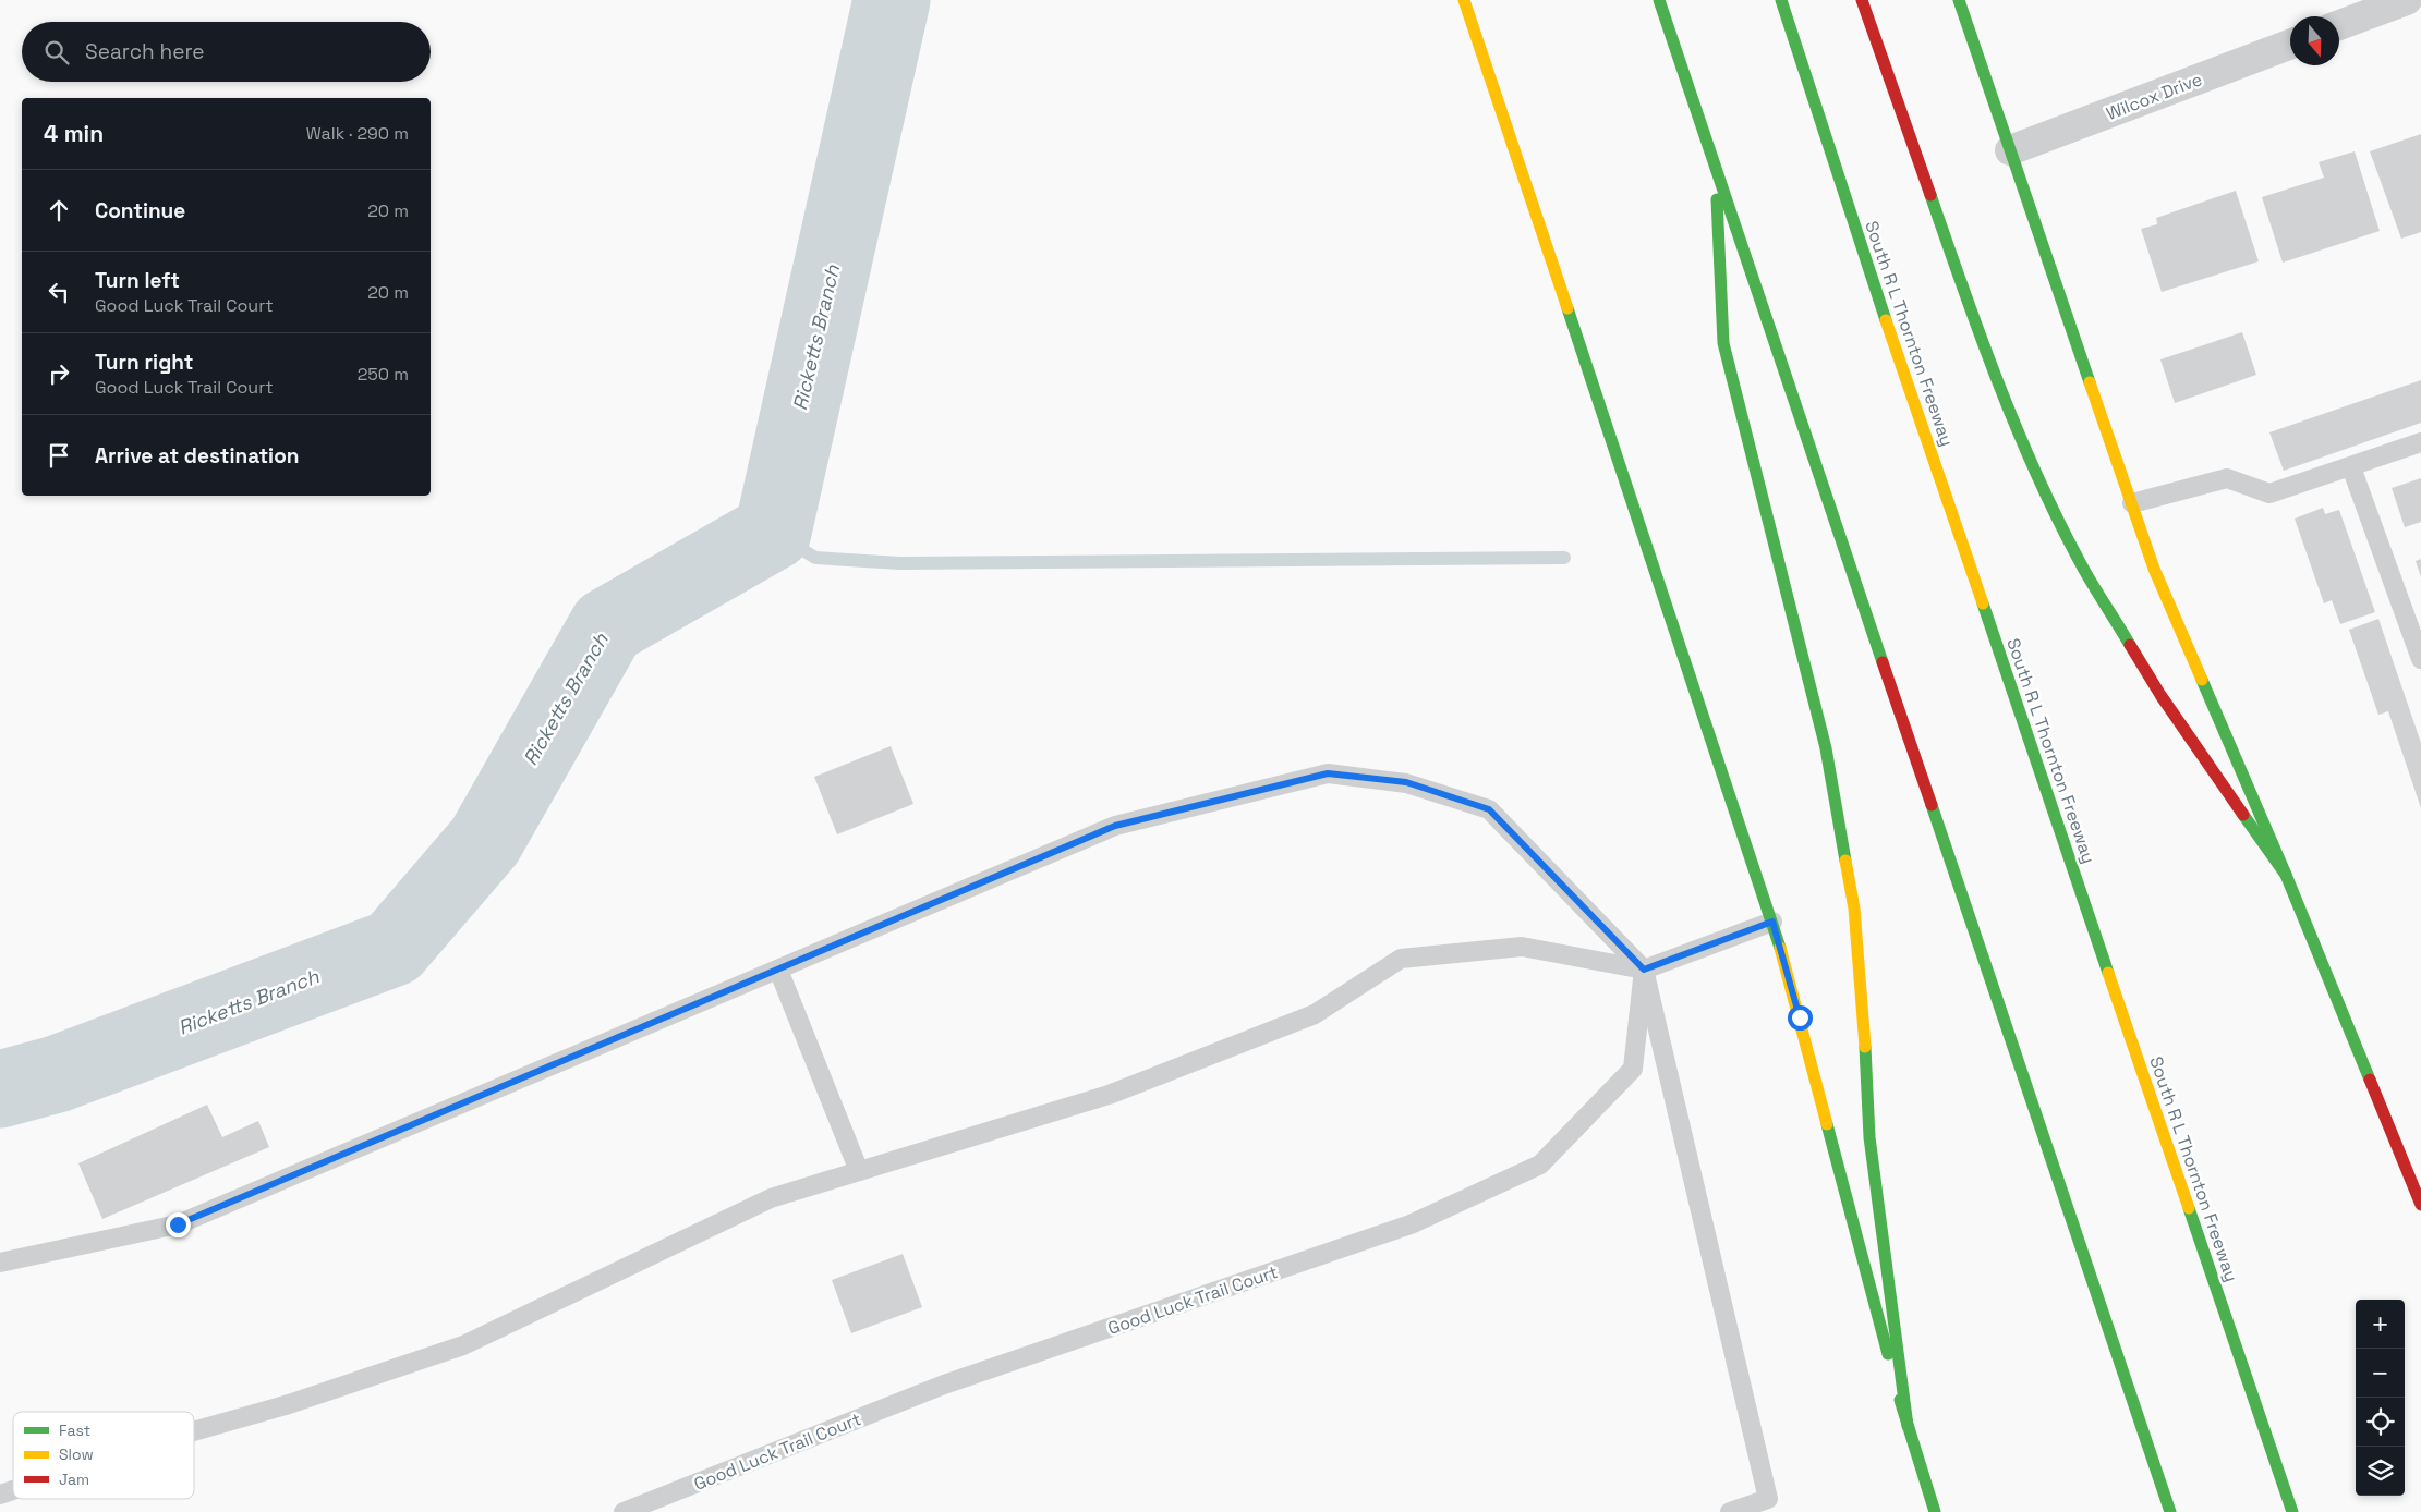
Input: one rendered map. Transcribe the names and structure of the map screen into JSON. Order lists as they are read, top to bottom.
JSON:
{
  "streets": {
    "main road": ["South R L Thornton Freeway"],
    "street": ["Wilcox Drive"],
    "lane": ["Good Luck Trail Court"]
  },
  "water": ["Ricketts Branch"],
  "legend": ["Fast", "Slow", "Jam"],
  "north": "bottom",
  "page": {
    "search": "Search here",
    "heading": ["4 min", "Walk · 290 m"],
    "list": [
      ["Continue", "20 m"],
      ["Turn left", "Good Luck Trail Court", "20 m"],
      ["Turn right", "Good Luck Trail Court", "250 m"],
      "Arrive at destination"
    ],
    "map_buttons": ["+", "−"]
  }
}
